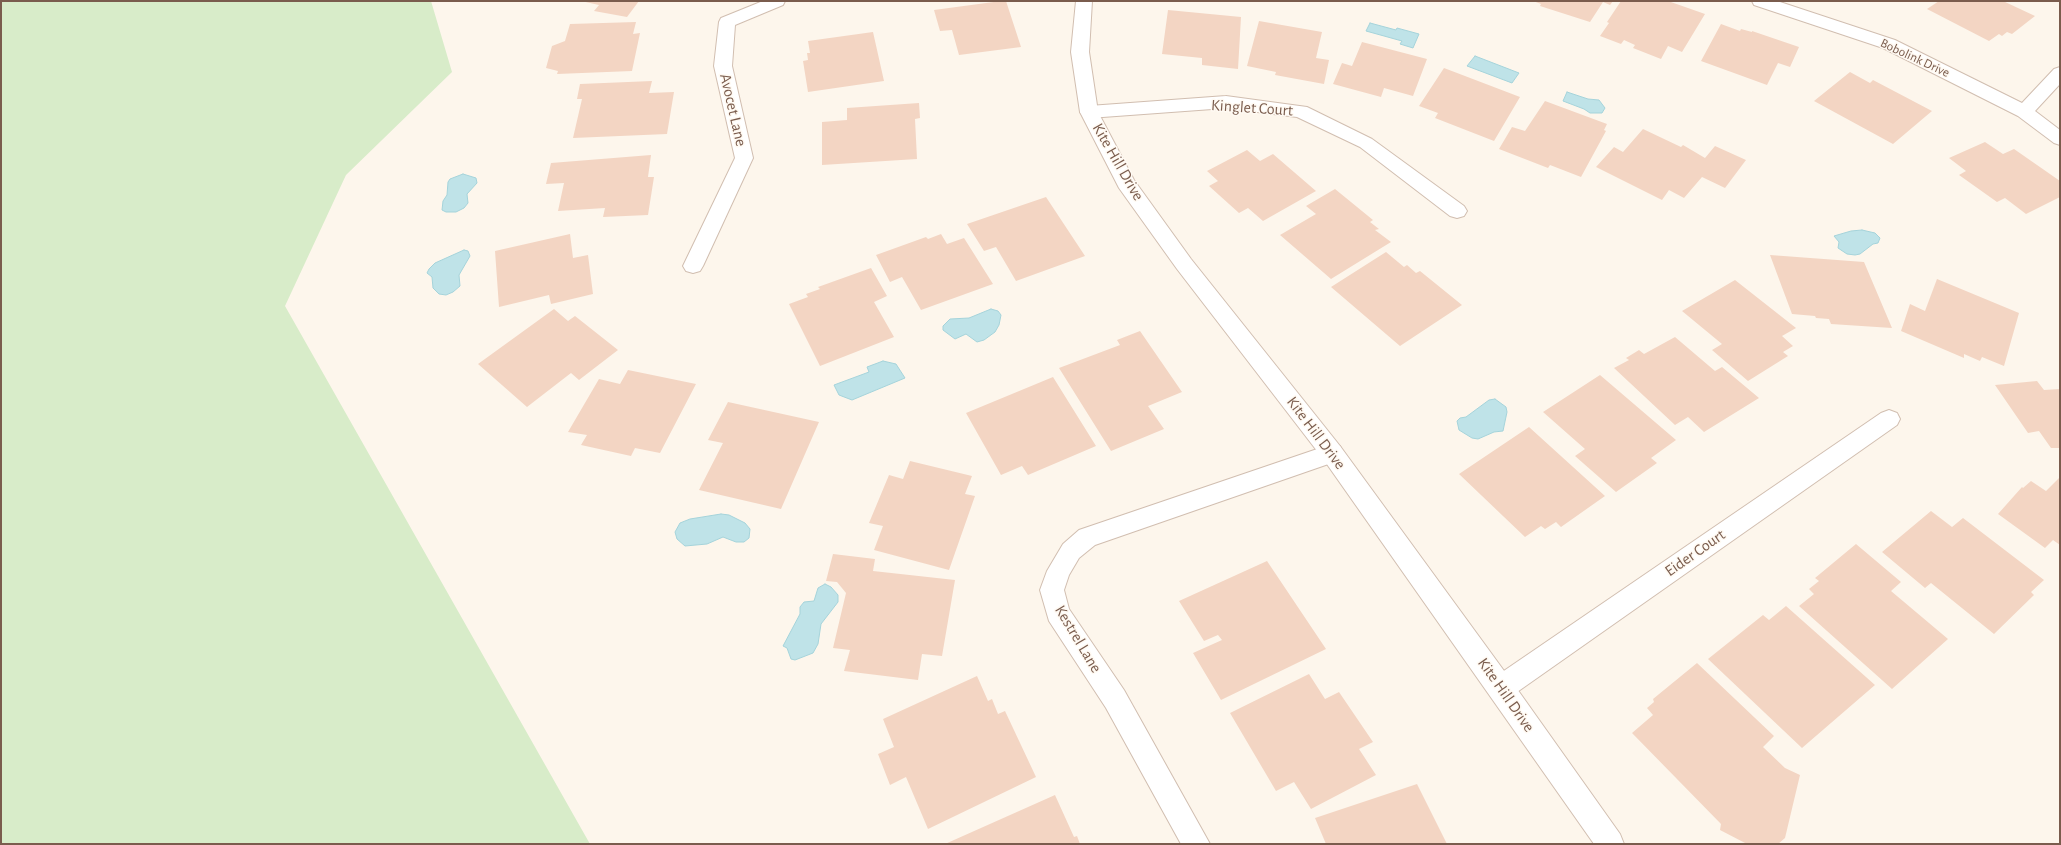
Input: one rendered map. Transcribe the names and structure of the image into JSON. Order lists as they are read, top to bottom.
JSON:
{
  "streets": {
    "street": [
      "Bobolink Drive",
      "Kinglet Court",
      "Avocet Lane",
      "Kite Hill Drive",
      "Eider Court",
      "Kestrel Lane"
    ]
  },
  "crossings": [
    ["Kinglet Court", "Kite Hill Drive"],
    ["Kite Hill Drive", "Eider Court"],
    ["Kite Hill Drive", "Kestrel Lane"]
  ]
}
